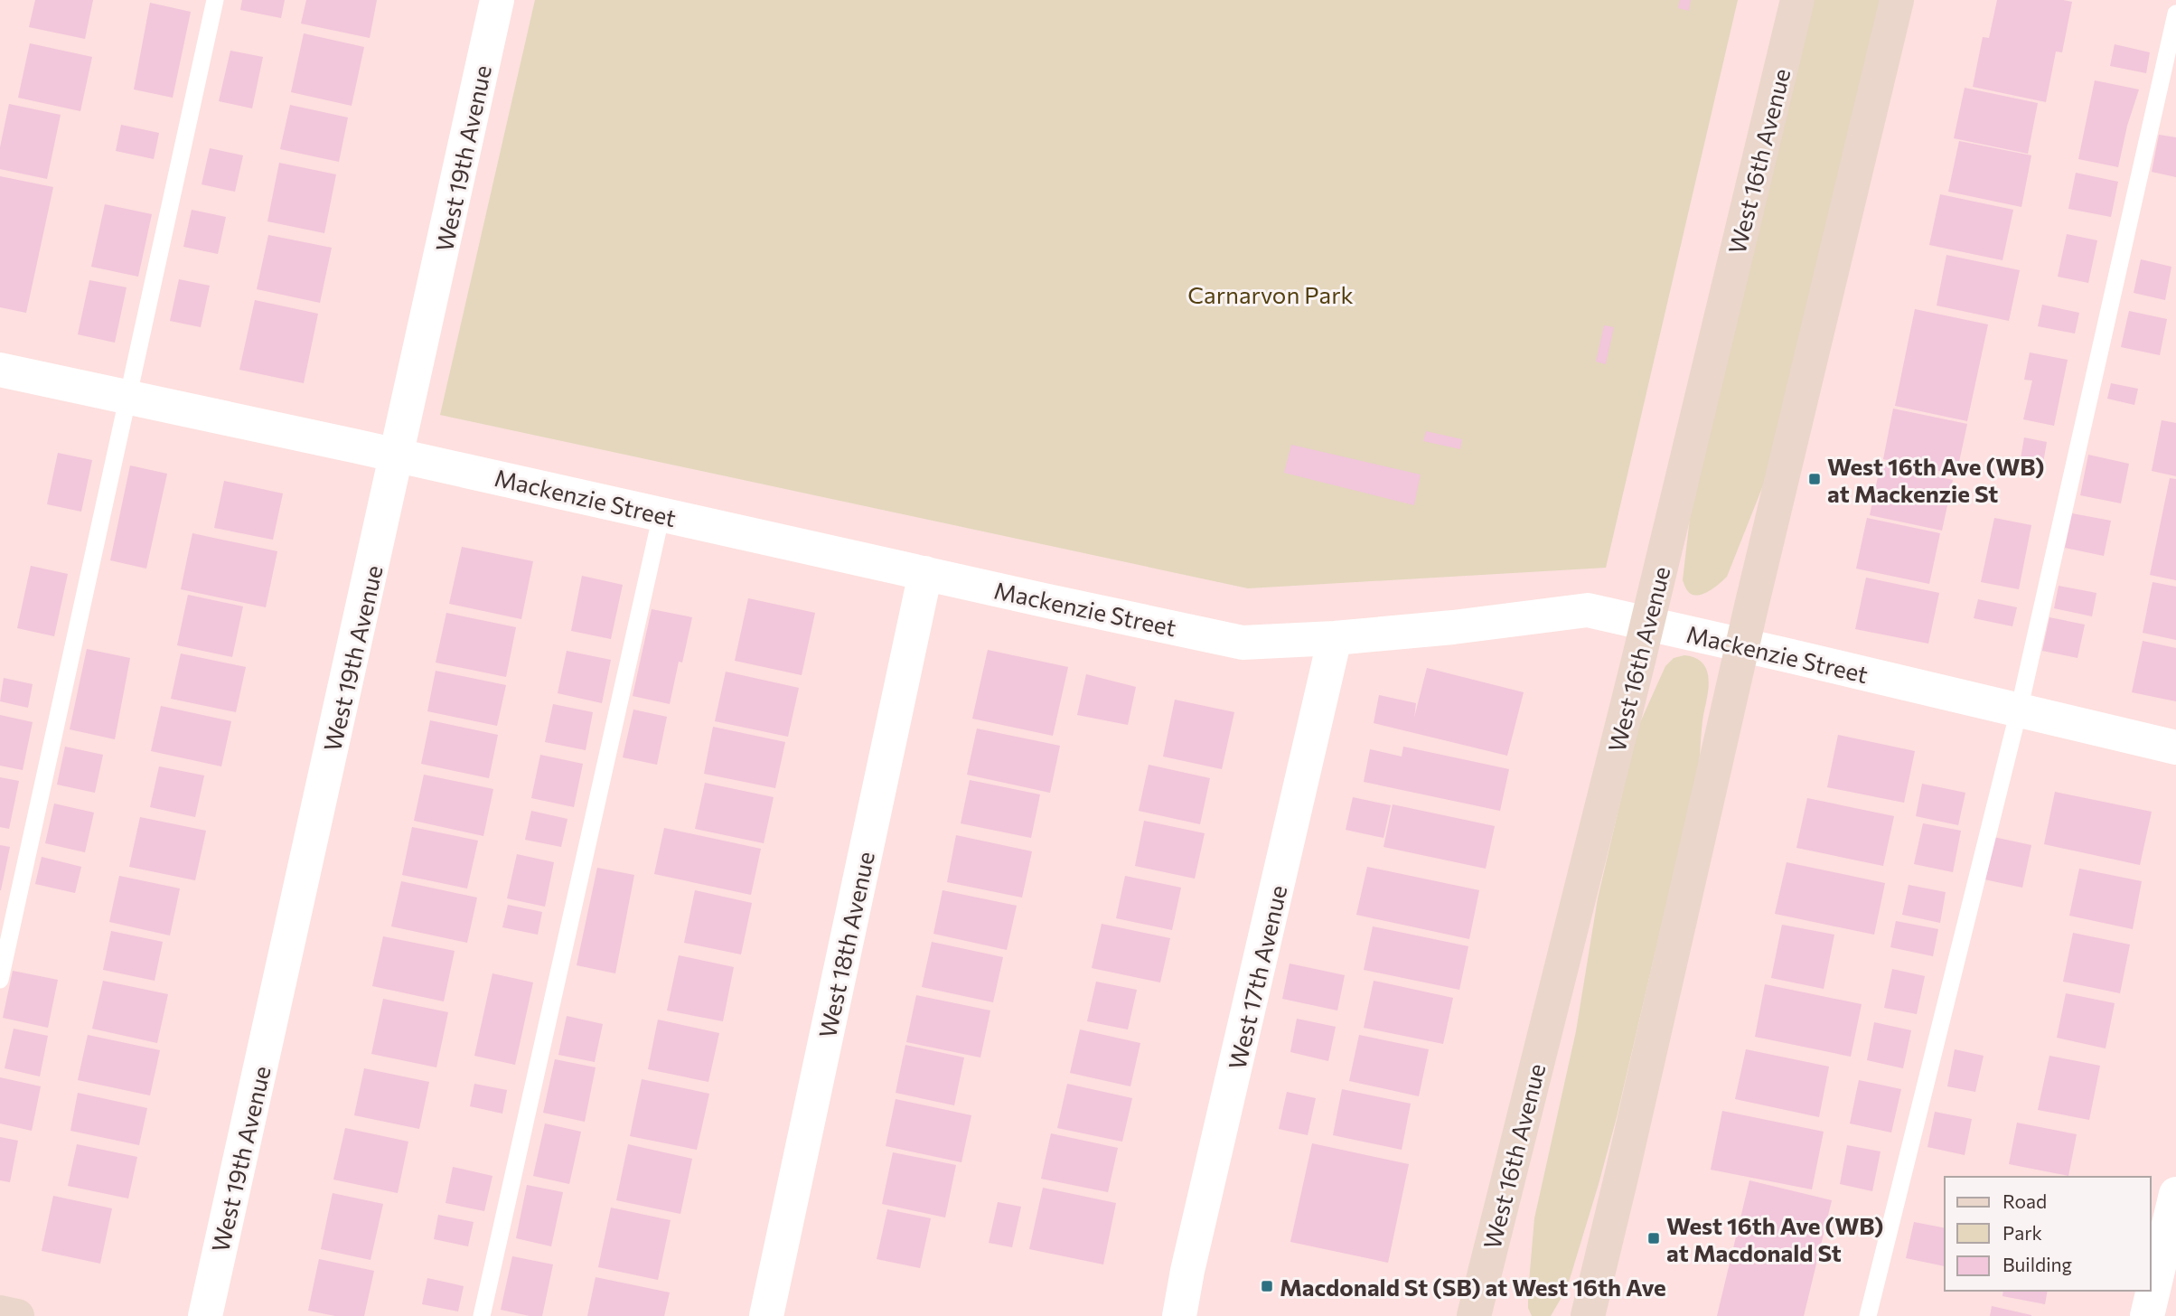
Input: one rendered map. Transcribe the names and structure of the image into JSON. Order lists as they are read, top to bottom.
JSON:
{
  "streets": {
    "main road": ["West 16th Avenue"],
    "street": [
      "West 19th Avenue",
      "Mackenzie Street",
      "West 18th Avenue",
      "West 17th Avenue"
    ]
  },
  "crossings": [
    ["West 19th Avenue", "Mackenzie Street"],
    ["West 16th Avenue", "Mackenzie Street"],
    ["Mackenzie Street", "West 18th Avenue"],
    ["Mackenzie Street", "West 17th Avenue"]
  ],
  "parks": ["Carnarvon Park"],
  "places": {
    "transit": ["West 16th Ave (WB) at Mackenzie St", "West 16th Ave (WB) at Macdonald St", "Macdonald St (SB) at West 16th Ave"]
  },
  "legend": ["Road", "Park", "Building"]
}
